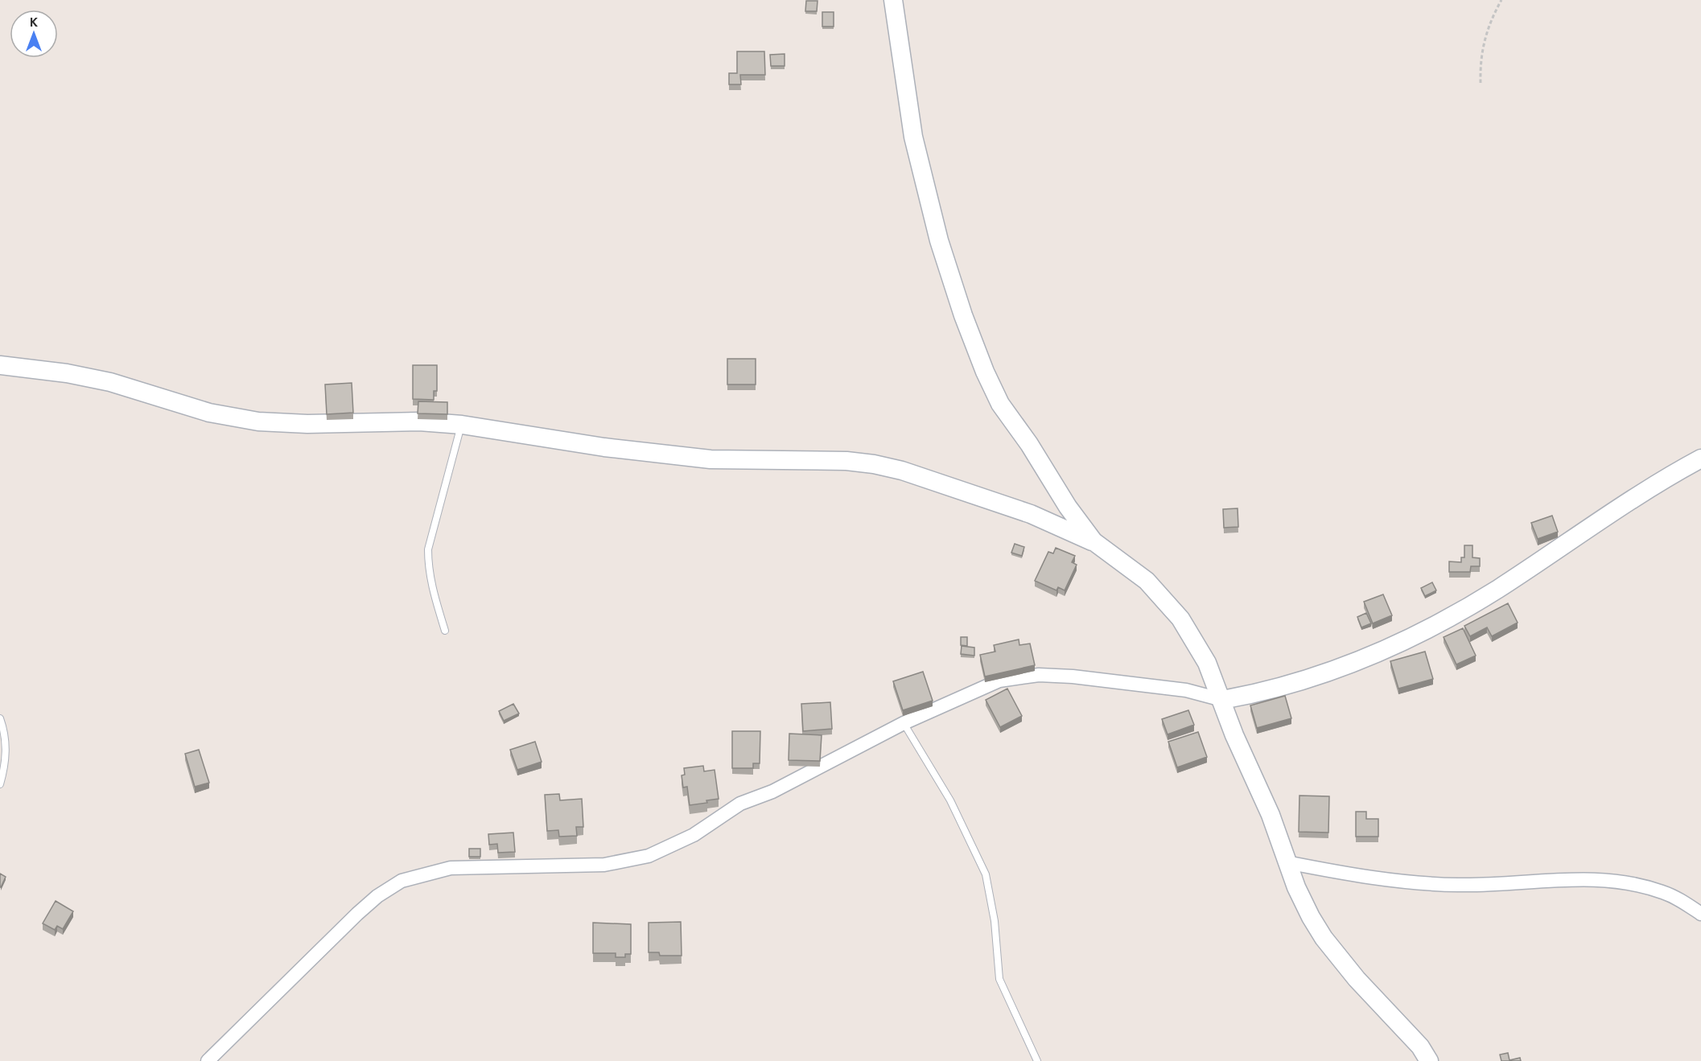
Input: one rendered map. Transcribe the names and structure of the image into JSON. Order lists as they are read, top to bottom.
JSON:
{
  "north": "top"
}
